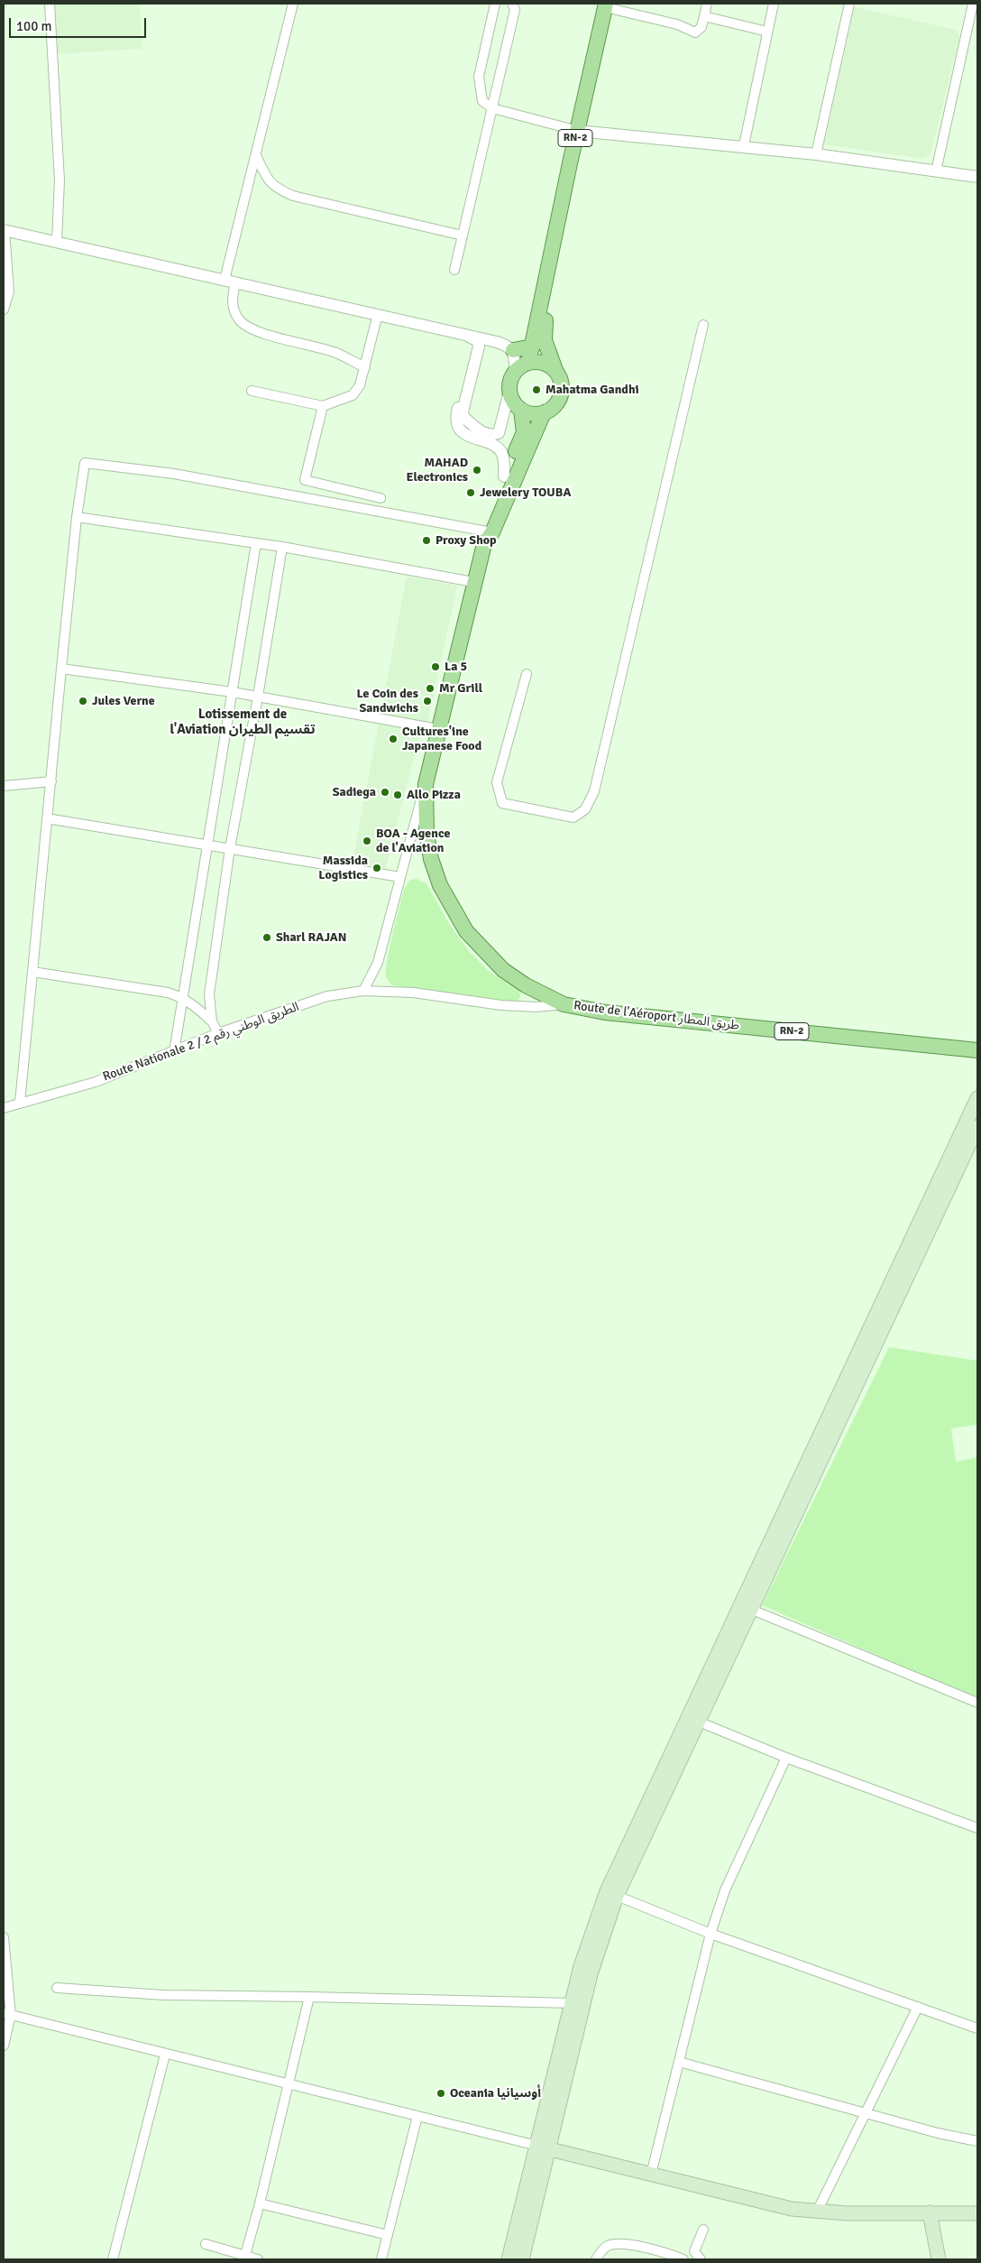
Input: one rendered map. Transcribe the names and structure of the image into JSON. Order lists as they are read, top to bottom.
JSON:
{
  "streets": {
    "main road": ["RN-2", "Route de l'Aéroport طريق المطار"],
    "street": ["Route Nationale 2 / الطريق الوطني رقم 2"]
  },
  "crossings": [
    ["RN-2", "Route de l'Aéroport طريق المطار"],
    ["Route de l'Aéroport طريق المطار", "Route Nationale 2 / الطريق الوطني رقم 2"]
  ],
  "districts": ["Lotissement de l'Aviation تقسيم الطيران"],
  "places": [
    "Mahatma Gandhi",
    "MAHAD Electronics",
    "Jewelery TOUBA",
    "Proxy Shop",
    "La 5",
    "Mr Grill",
    "Jules Verne",
    "Le Coin des Sandwichs",
    "Cultures'ine Japanese Food",
    "Sadiega",
    "Allo Pizza",
    "BOA - Agence de l'Aviation",
    "Massida Logistics",
    "Sharl RAJAN",
    "Oceania أوسيانيا"
  ],
  "scale_bar": "100 m"
}
